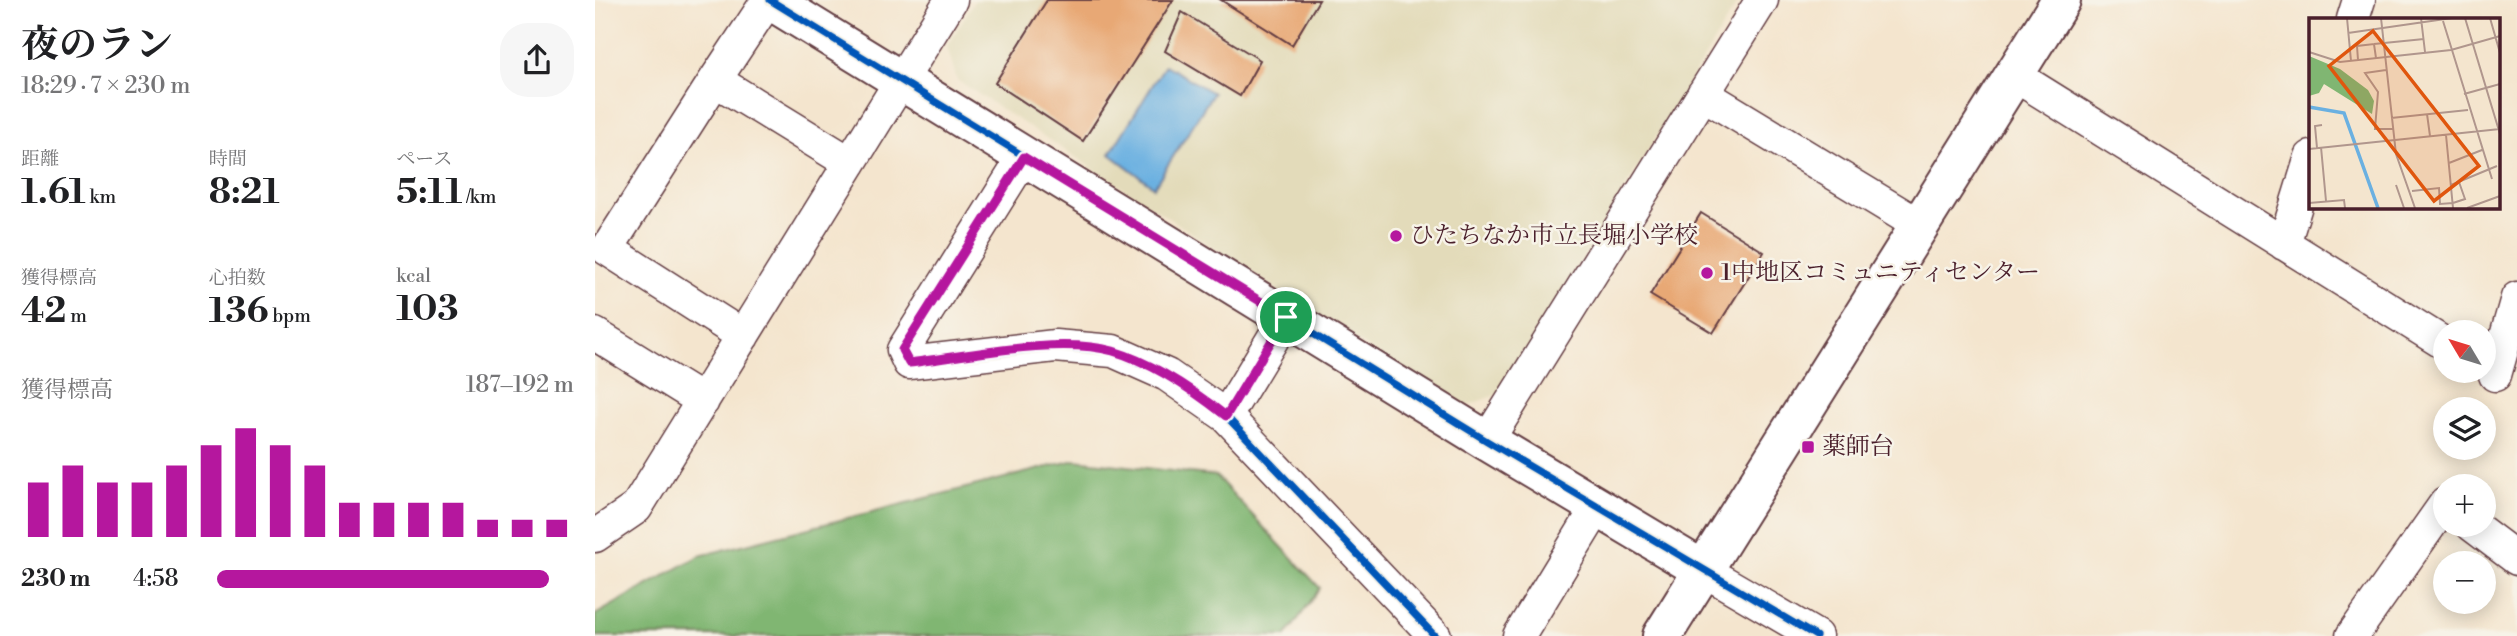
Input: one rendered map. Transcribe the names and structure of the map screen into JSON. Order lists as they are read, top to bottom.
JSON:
{
  "places": {
    "other": ["ひたちなか市立長堀小学校", "1中地区コミュニティセンター"],
    "transit": ["薬師台"]
  },
  "north": "top left",
  "page": {
    "heading": ["夜のラン", "18:29 · 7 × 230 m"],
    "stats": [
      ["距離", "1.61 km"],
      ["時間", "8:21"],
      ["ペース", "5:11 /km"],
      ["獲得標高", "42 m"],
      ["心拍数", "136 bpm"],
      ["kcal", "103"]
    ],
    "map_buttons": ["+", "−"],
    "chart": ["獲得標高", "187–192 m"],
    "list": [
      {
        "name": "230 m",
        "note": "4:58"
      }
    ]
  }
}
